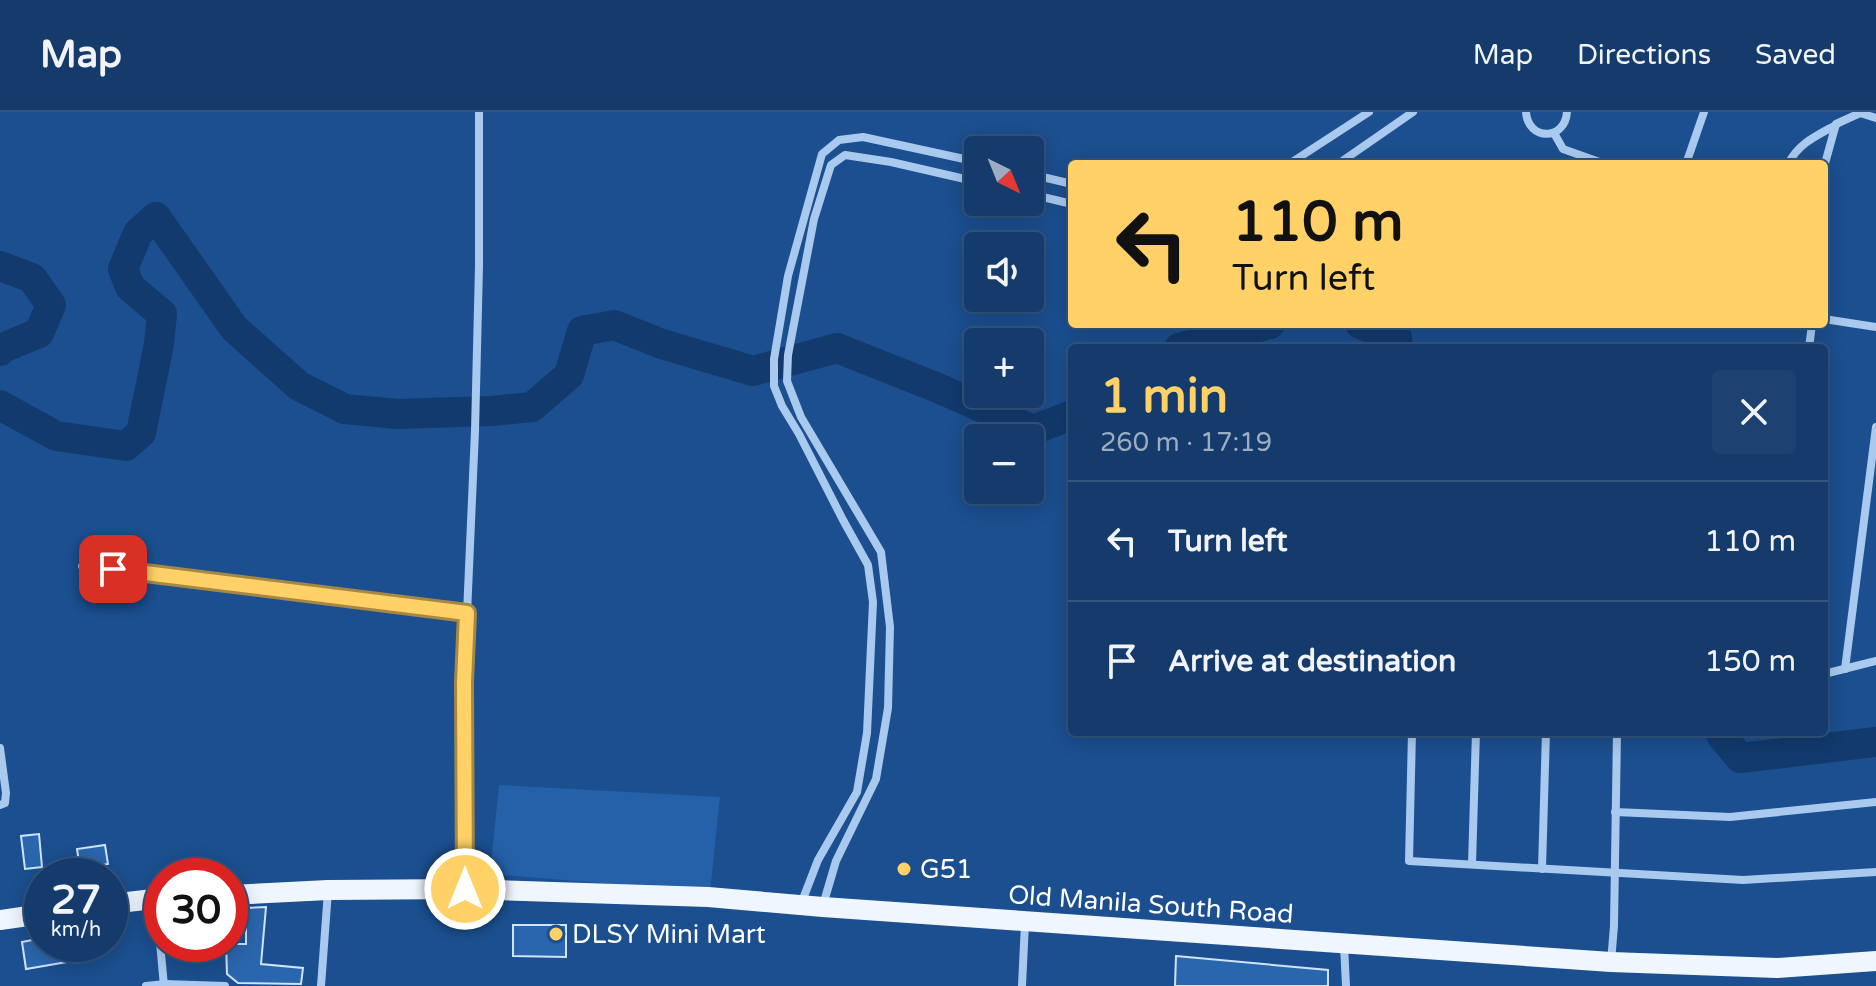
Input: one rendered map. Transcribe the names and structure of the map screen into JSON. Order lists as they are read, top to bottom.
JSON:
{
  "streets": {
    "main road": ["Old Manila South Road"]
  },
  "places": ["G51", "DLSY Mini Mart"],
  "north": "bottom right",
  "page": {
    "header": "Map",
    "nav": ["Map", "Directions", "Saved"],
    "map_buttons": ["+", "−"],
    "turn": ["110 m", "Turn left"],
    "heading": ["1 min", "260 m · 17:19"],
    "list": [
      {
        "name": "Turn left",
        "value": "110 m"
      },
      {
        "name": "Arrive at destination",
        "value": "150 m"
      }
    ],
    "speed": "27 km/h",
    "limit": "30"
  }
}
